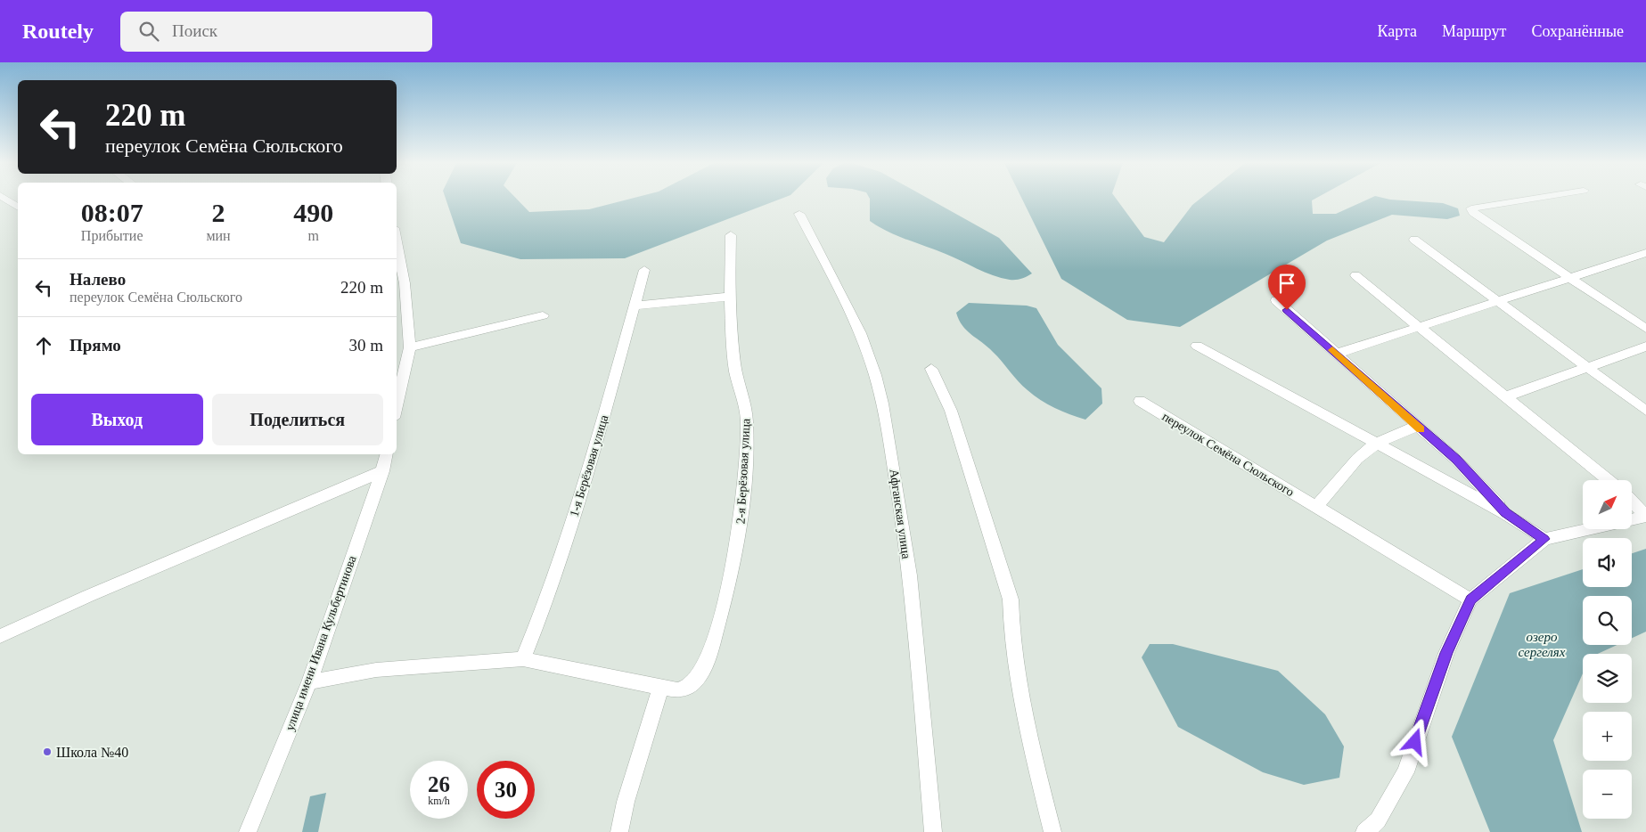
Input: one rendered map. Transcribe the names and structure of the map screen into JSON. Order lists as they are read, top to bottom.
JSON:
{
  "streets": {
    "street": [
      "переулок Семёна Сюльского",
      "1-я Берёзовая улица",
      "2-я Берёзовая улица",
      "Афганская улица",
      "улица имени Ивана Кульбертинова"
    ]
  },
  "water": ["озеро сергелях"],
  "places": ["Школа №40"],
  "north": "top right",
  "page": {
    "header": "Routely",
    "search": "Поиск",
    "nav": ["Карта", "Маршрут", "Сохранённые"],
    "turn": ["220 m", "переулок Семёна Сюльского"],
    "eta": [
      "08:07",
      "Прибытие",
      "2",
      "мин",
      "490",
      "m"
    ],
    "list": [
      {
        "name": "Налево",
        "note": "переулок Семёна Сюльского",
        "value": "220 m"
      },
      {
        "name": "Прямо",
        "value": "30 m"
      }
    ],
    "buttons": ["Выход", "Поделиться"],
    "map_buttons": ["+", "−"],
    "speed": "26 km/h",
    "limit": "30"
  }
}
